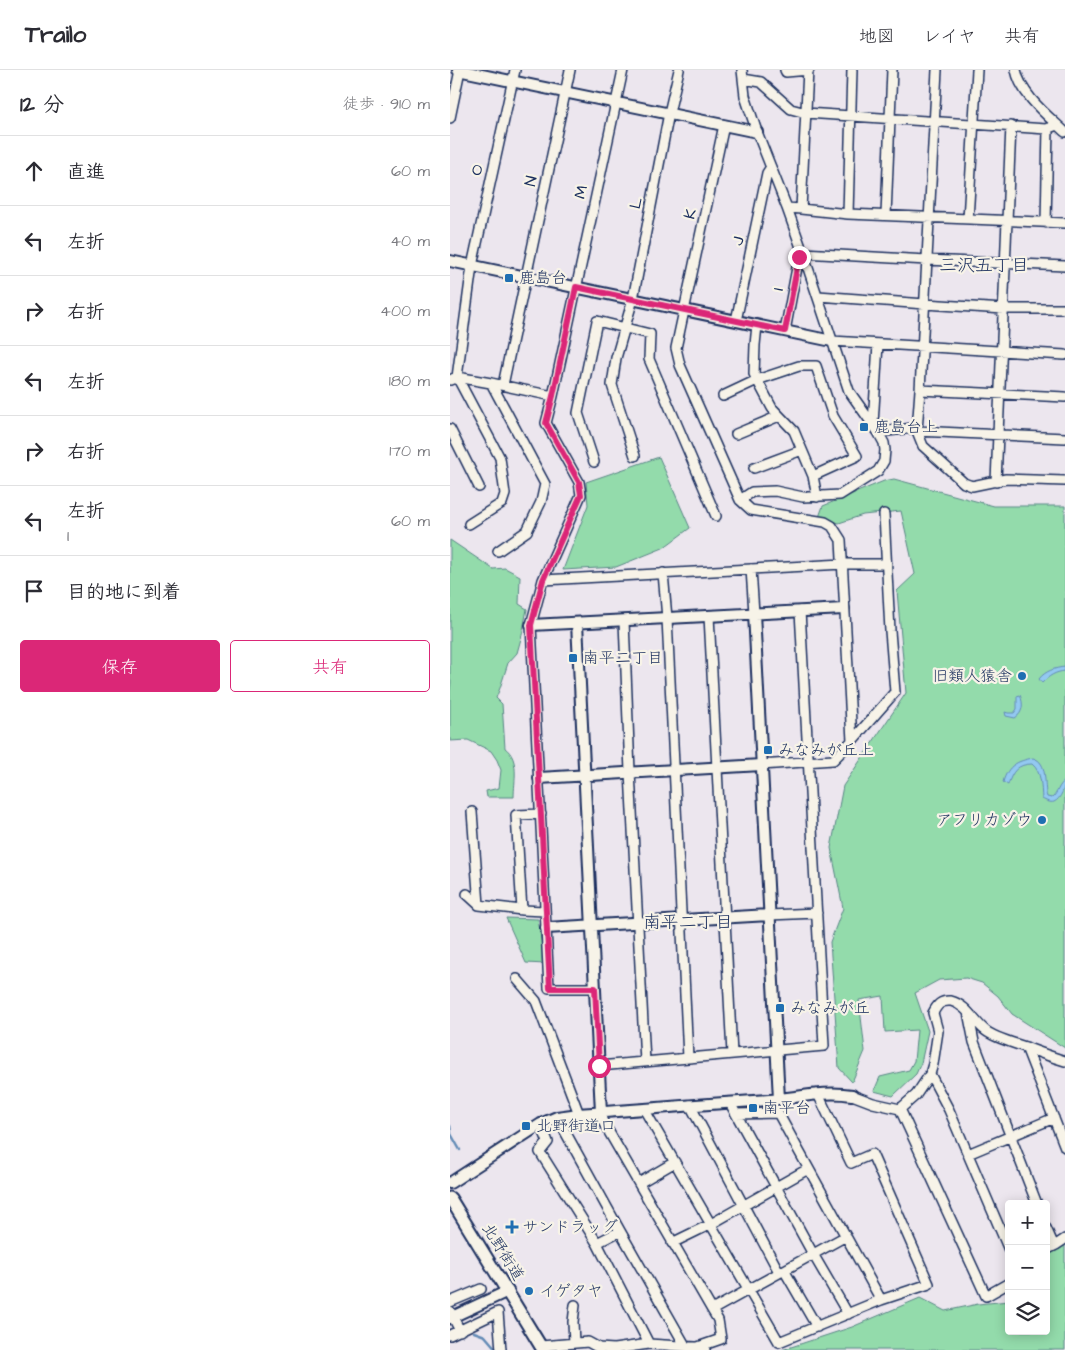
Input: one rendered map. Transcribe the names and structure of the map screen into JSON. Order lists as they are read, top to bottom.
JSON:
{
  "streets": {
    "main road": ["北野街道"],
    "street": [
      "O",
      "N",
      "M",
      "L",
      "K",
      "J",
      "I"
    ]
  },
  "districts": ["三沢五丁目", "南平二丁目"],
  "places": {
    "transit": [
      "鹿島台",
      "鹿島台上",
      "南平二丁目",
      "みなみが丘上",
      "みなみが丘",
      "南平台",
      "北野街道口"
    ],
    "other": ["旧類人猿舎", "アフリカゾウ", "イゲタヤ"],
    "health": ["サンドラッグ"]
  },
  "page": {
    "header": "Trailo",
    "nav": ["地図", "レイヤ", "共有"],
    "heading": ["12 分", "徒歩 · 910 m"],
    "list": [
      ["直進", "60 m"],
      ["左折", "40 m"],
      ["右折", "400 m"],
      ["左折", "180 m"],
      ["右折", "170 m"],
      ["左折", "I", "60 m"],
      "目的地に到着"
    ],
    "buttons": ["保存", "共有"],
    "map_buttons": ["+", "−"]
  }
}
